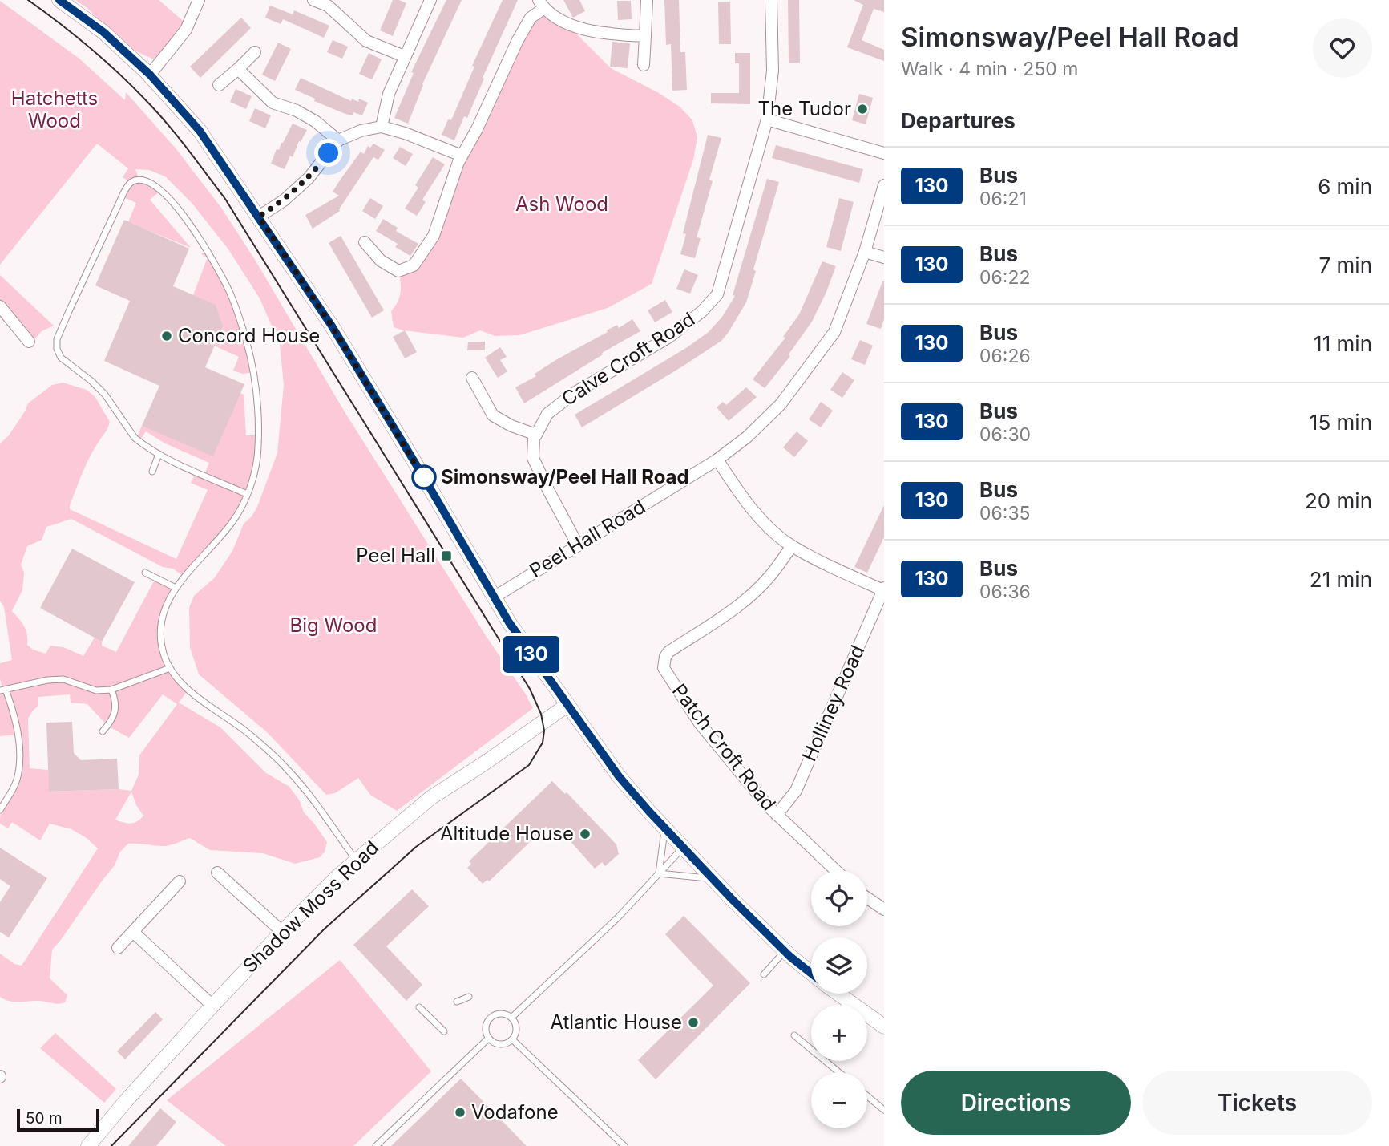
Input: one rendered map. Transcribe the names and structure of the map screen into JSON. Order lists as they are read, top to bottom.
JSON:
{
  "streets": {
    "street": [
      "Calve Croft Road",
      "Peel Hall Road",
      "Holliney Road",
      "Patch Croft Road",
      "Shadow Moss Road"
    ]
  },
  "crossings": [
    ["Calve Croft Road", "Peel Hall Road"],
    ["Holliney Road", "Patch Croft Road"]
  ],
  "parks": ["Hatchetts Wood", "Ash Wood", "Big Wood"],
  "places": {
    "other": [
      "The Tudor",
      "Concord House",
      "Simonsway/Peel Hall Road",
      "Altitude House",
      "Atlantic House",
      "Vodafone"
    ],
    "transit": ["Peel Hall"]
  },
  "lines": ["bus line 130"],
  "scale_bar": "50 m",
  "page": {
    "on_map": "130",
    "heading": [
      ["Simonsway/Peel Hall Road", "Walk · 4 min · 250 m"],
      "Departures"
    ],
    "list": [
      {
        "mark": "130",
        "name": "Bus",
        "note": "06:21",
        "value": "6 min"
      },
      {
        "mark": "130",
        "name": "Bus",
        "note": "06:22",
        "value": "7 min"
      },
      {
        "mark": "130",
        "name": "Bus",
        "note": "06:26",
        "value": "11 min"
      },
      {
        "mark": "130",
        "name": "Bus",
        "note": "06:30",
        "value": "15 min"
      },
      {
        "mark": "130",
        "name": "Bus",
        "note": "06:35",
        "value": "20 min"
      },
      {
        "mark": "130",
        "name": "Bus",
        "note": "06:36",
        "value": "21 min"
      }
    ],
    "map_buttons": ["+", "−"],
    "buttons": ["Directions", "Tickets"],
    "scale": "50 m"
  }
}
